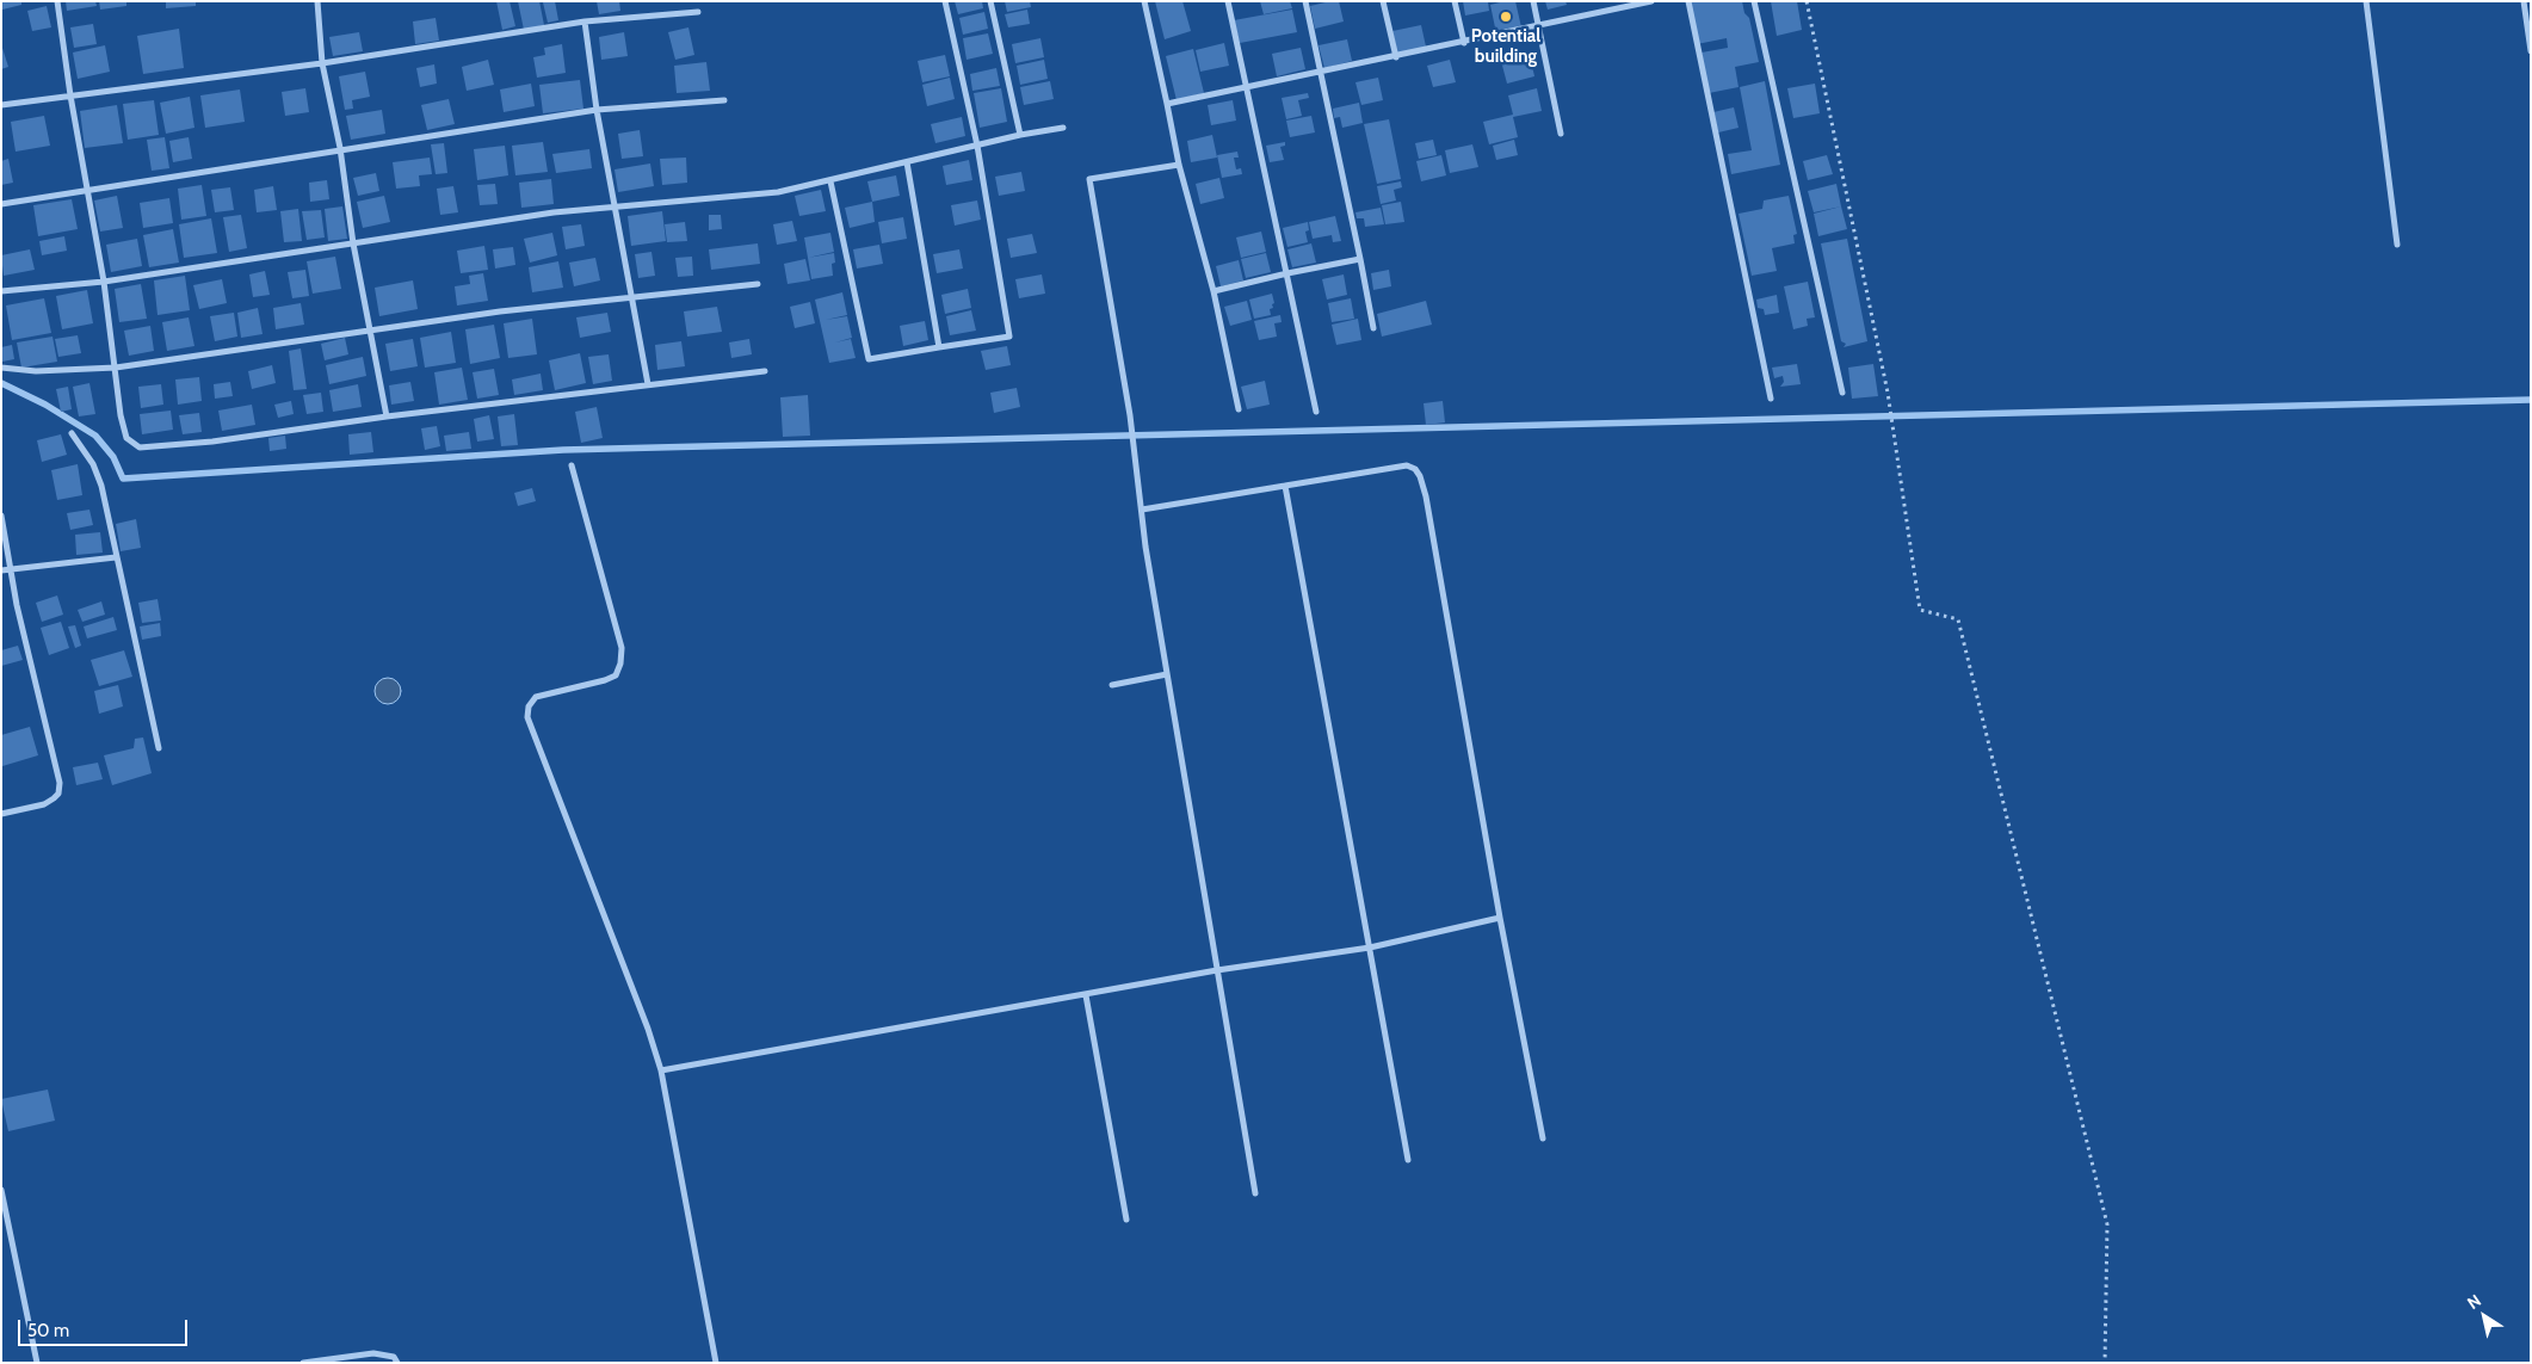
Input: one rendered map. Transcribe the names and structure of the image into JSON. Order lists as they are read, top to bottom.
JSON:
{
  "places": ["Potential building"],
  "scale_bar": "50 m",
  "north": "top left"
}
